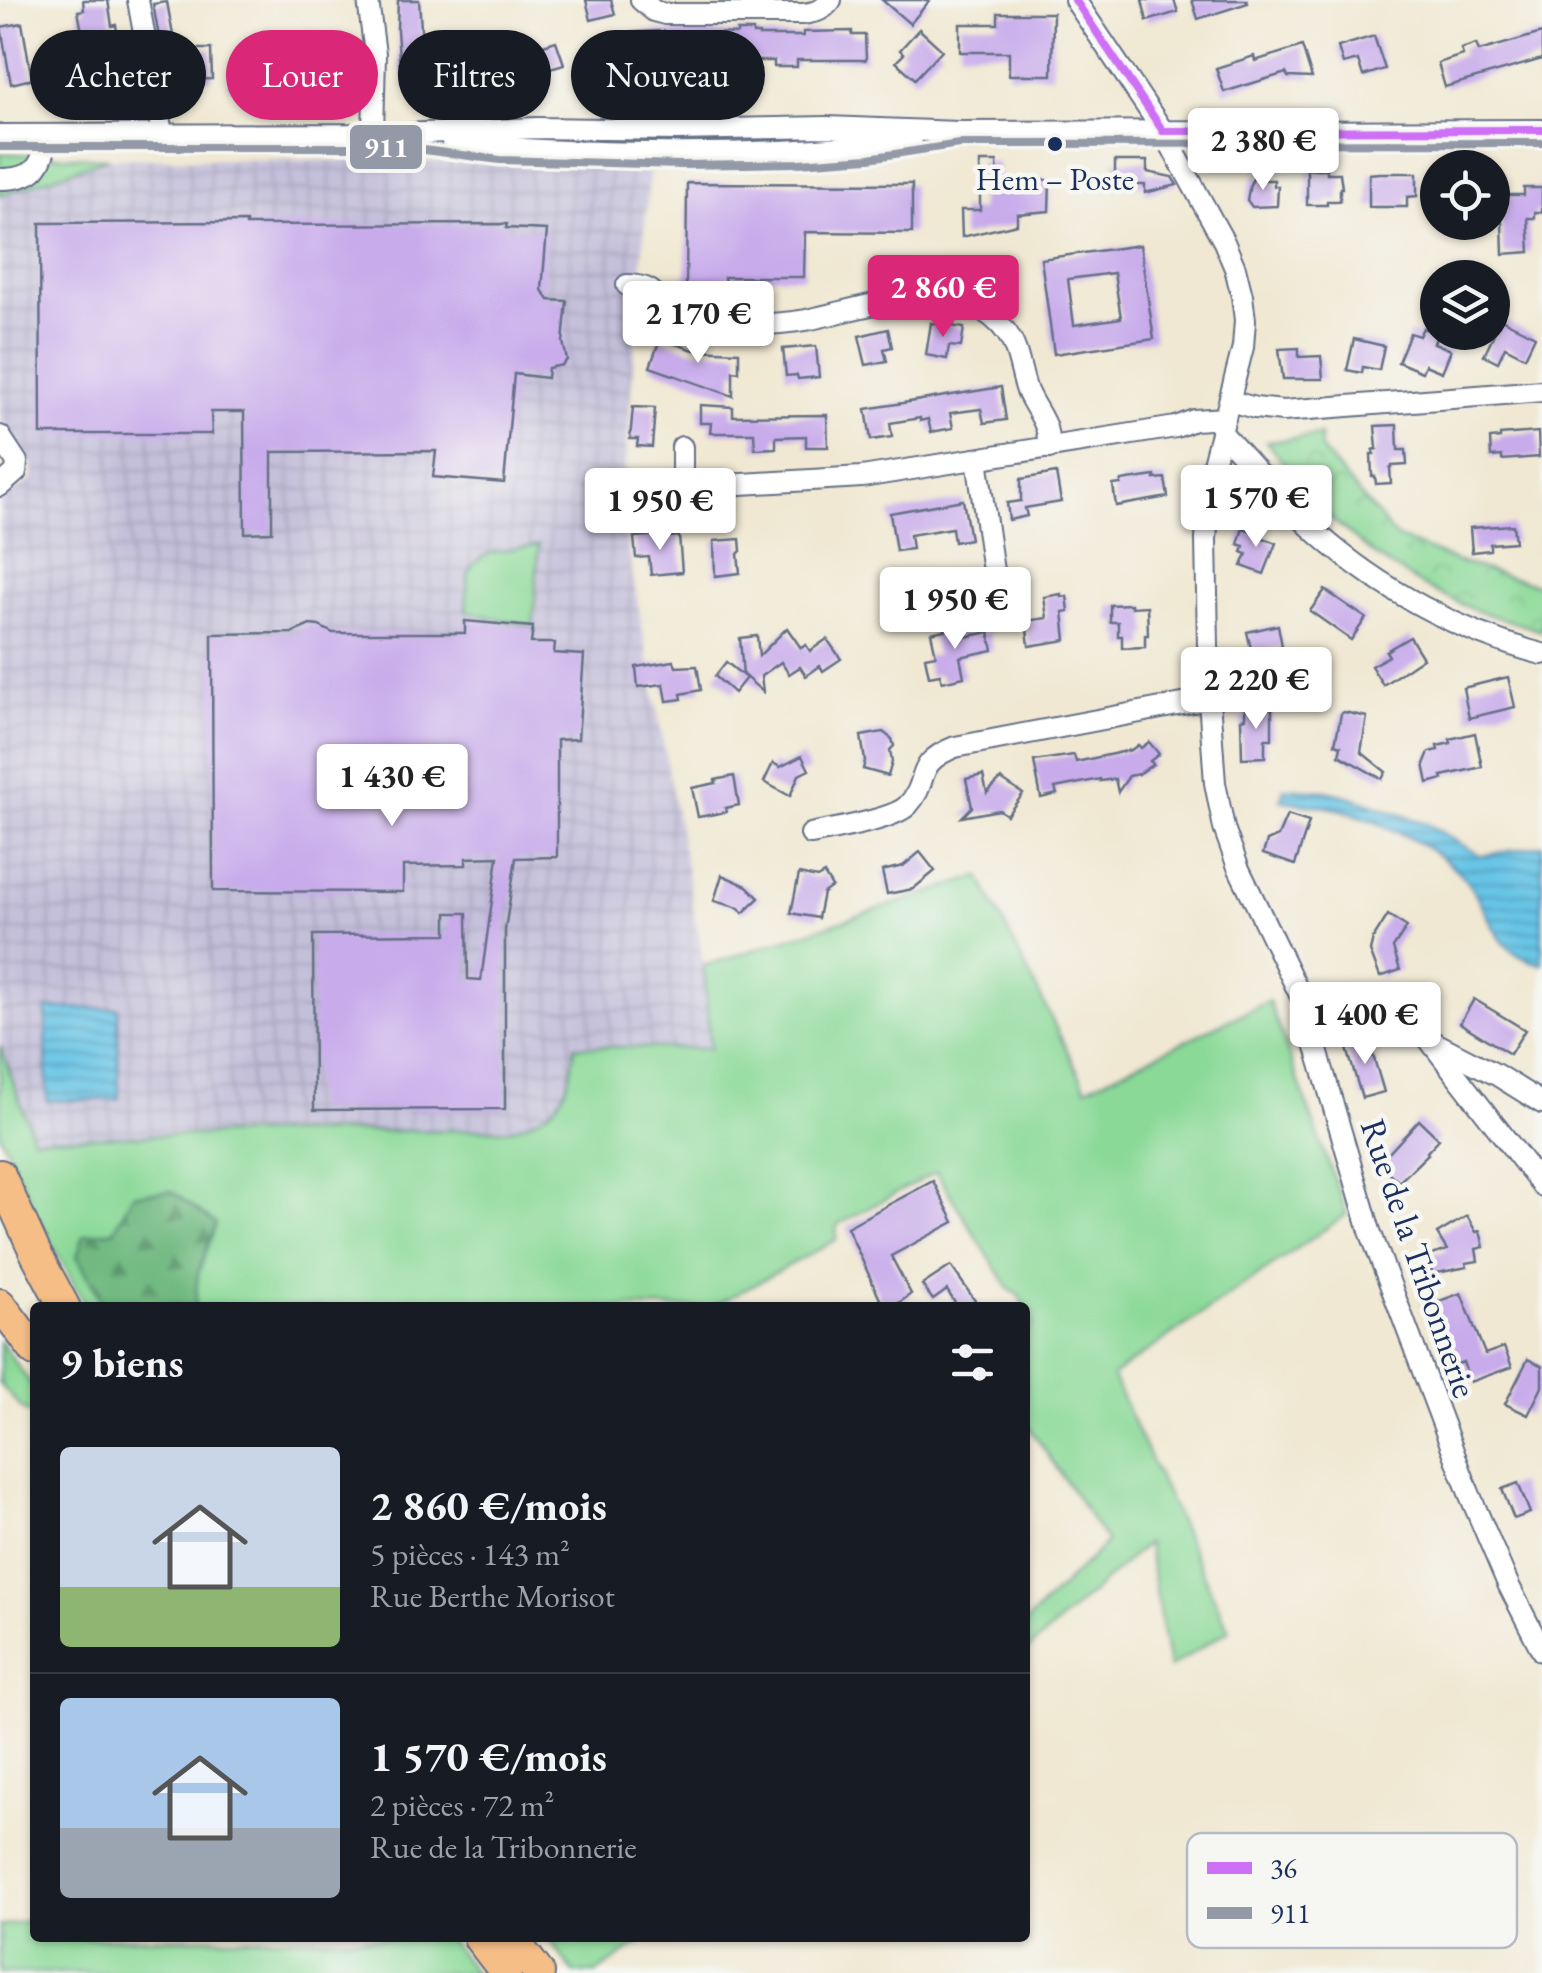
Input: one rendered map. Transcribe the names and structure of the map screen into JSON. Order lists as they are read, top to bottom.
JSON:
{
  "streets": {
    "street": ["Rue de la Tribonnerie"]
  },
  "places": ["Hem – Poste"],
  "lines": ["transit line 36", "transit line 911"],
  "legend": ["36", "911"],
  "page": {
    "chip": [
      "Acheter",
      "Louer",
      "Filtres",
      "Nouveau"
    ],
    "price": [
      "2 380 €",
      "2 860 €",
      "2 170 €",
      "1 570 €",
      "1 950 €",
      "1 950 €",
      "2 220 €",
      "1 430 €",
      "1 400 €"
    ],
    "heading": "9 biens",
    "list": [
      {
        "name": "2 860 €/mois",
        "note": "5 pièces · 143 m² · Rue Berthe Morisot"
      },
      {
        "name": "1 570 €/mois",
        "note": "2 pièces · 72 m² · Rue de la Tribonnerie"
      }
    ]
  }
}
